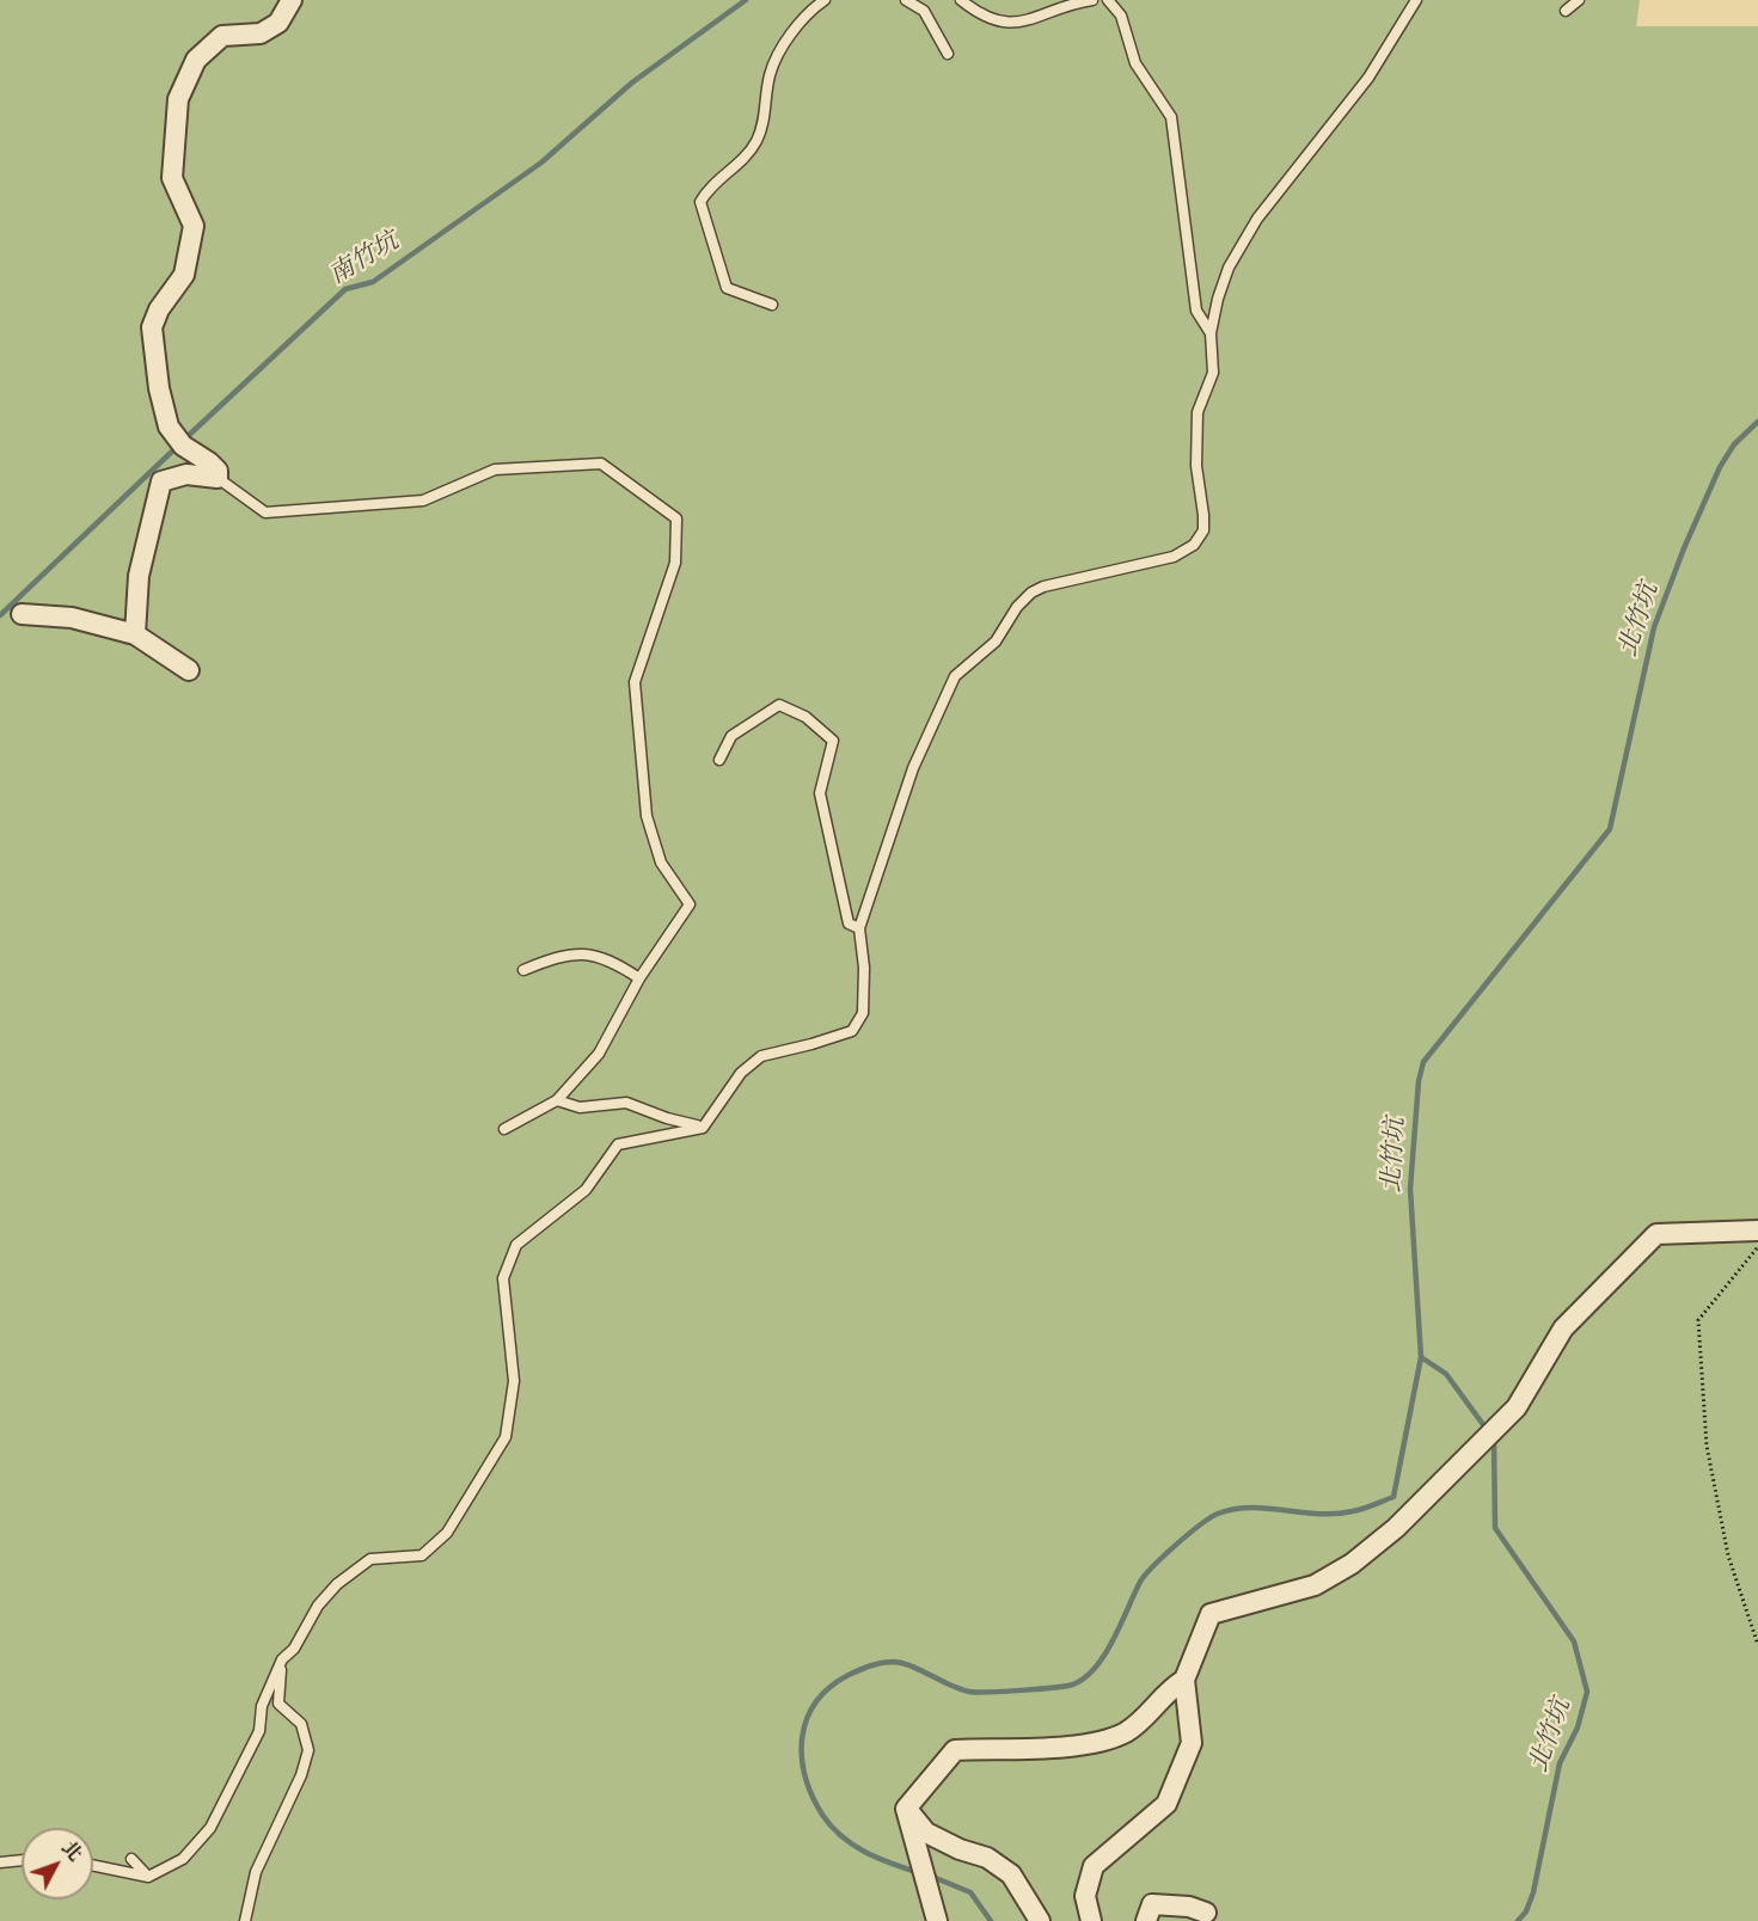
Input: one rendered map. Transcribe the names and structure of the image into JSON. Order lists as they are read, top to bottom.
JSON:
{
  "water": ["南竹坑", "北竹坑"],
  "north": "top right"
}
